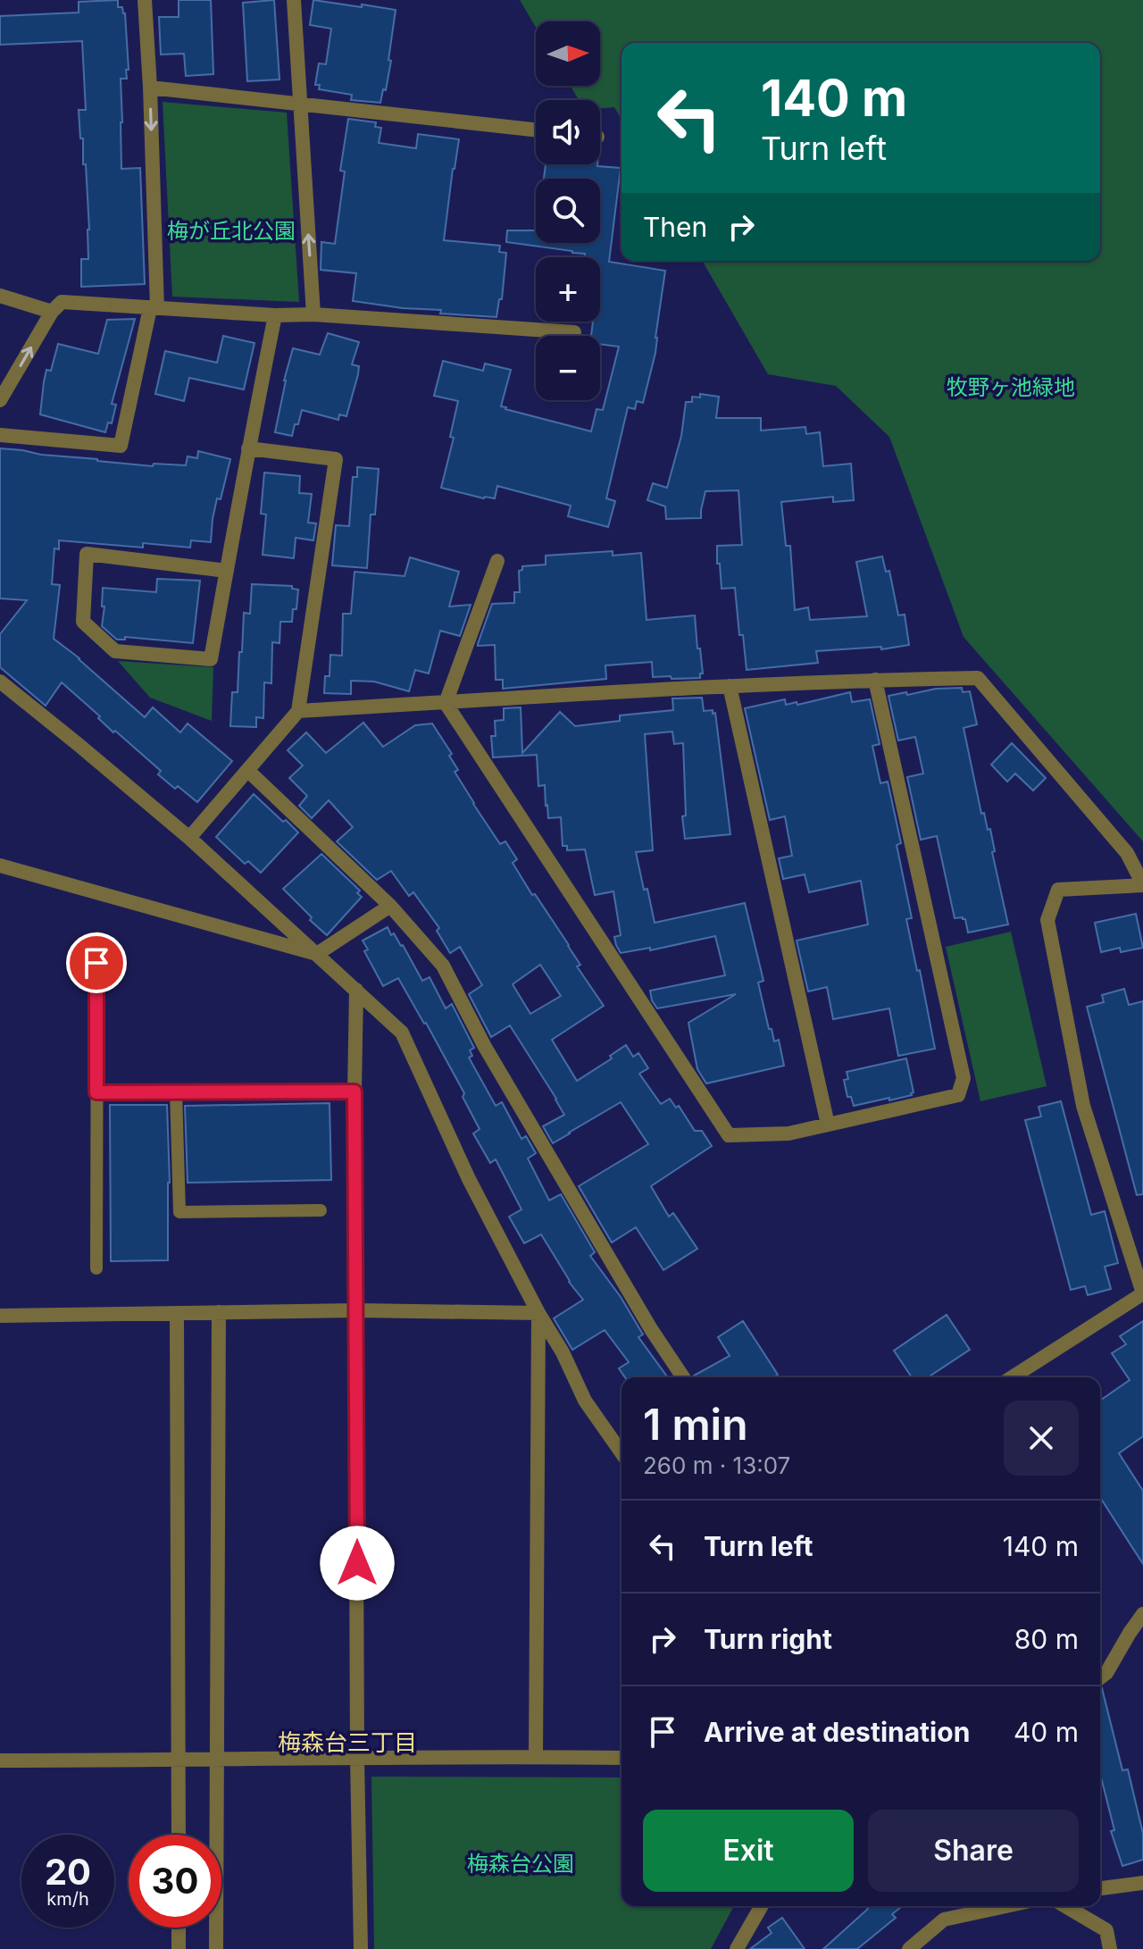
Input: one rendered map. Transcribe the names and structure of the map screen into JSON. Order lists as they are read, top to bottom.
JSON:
{
  "districts": ["梅森台三丁目"],
  "parks": ["梅が丘北公園", "牧野ヶ池緑地", "梅森台公園"],
  "north": "right",
  "page": {
    "map_buttons": ["+", "−"],
    "turn": ["140 m", "Turn left"],
    "then": "Then",
    "heading": ["1 min", "260 m · 13:07"],
    "list": [
      {
        "name": "Turn left",
        "value": "140 m"
      },
      {
        "name": "Turn right",
        "value": "80 m"
      },
      {
        "name": "Arrive at destination",
        "value": "40 m"
      }
    ],
    "buttons": ["Exit", "Share"],
    "speed": "20 km/h",
    "limit": "30"
  }
}
